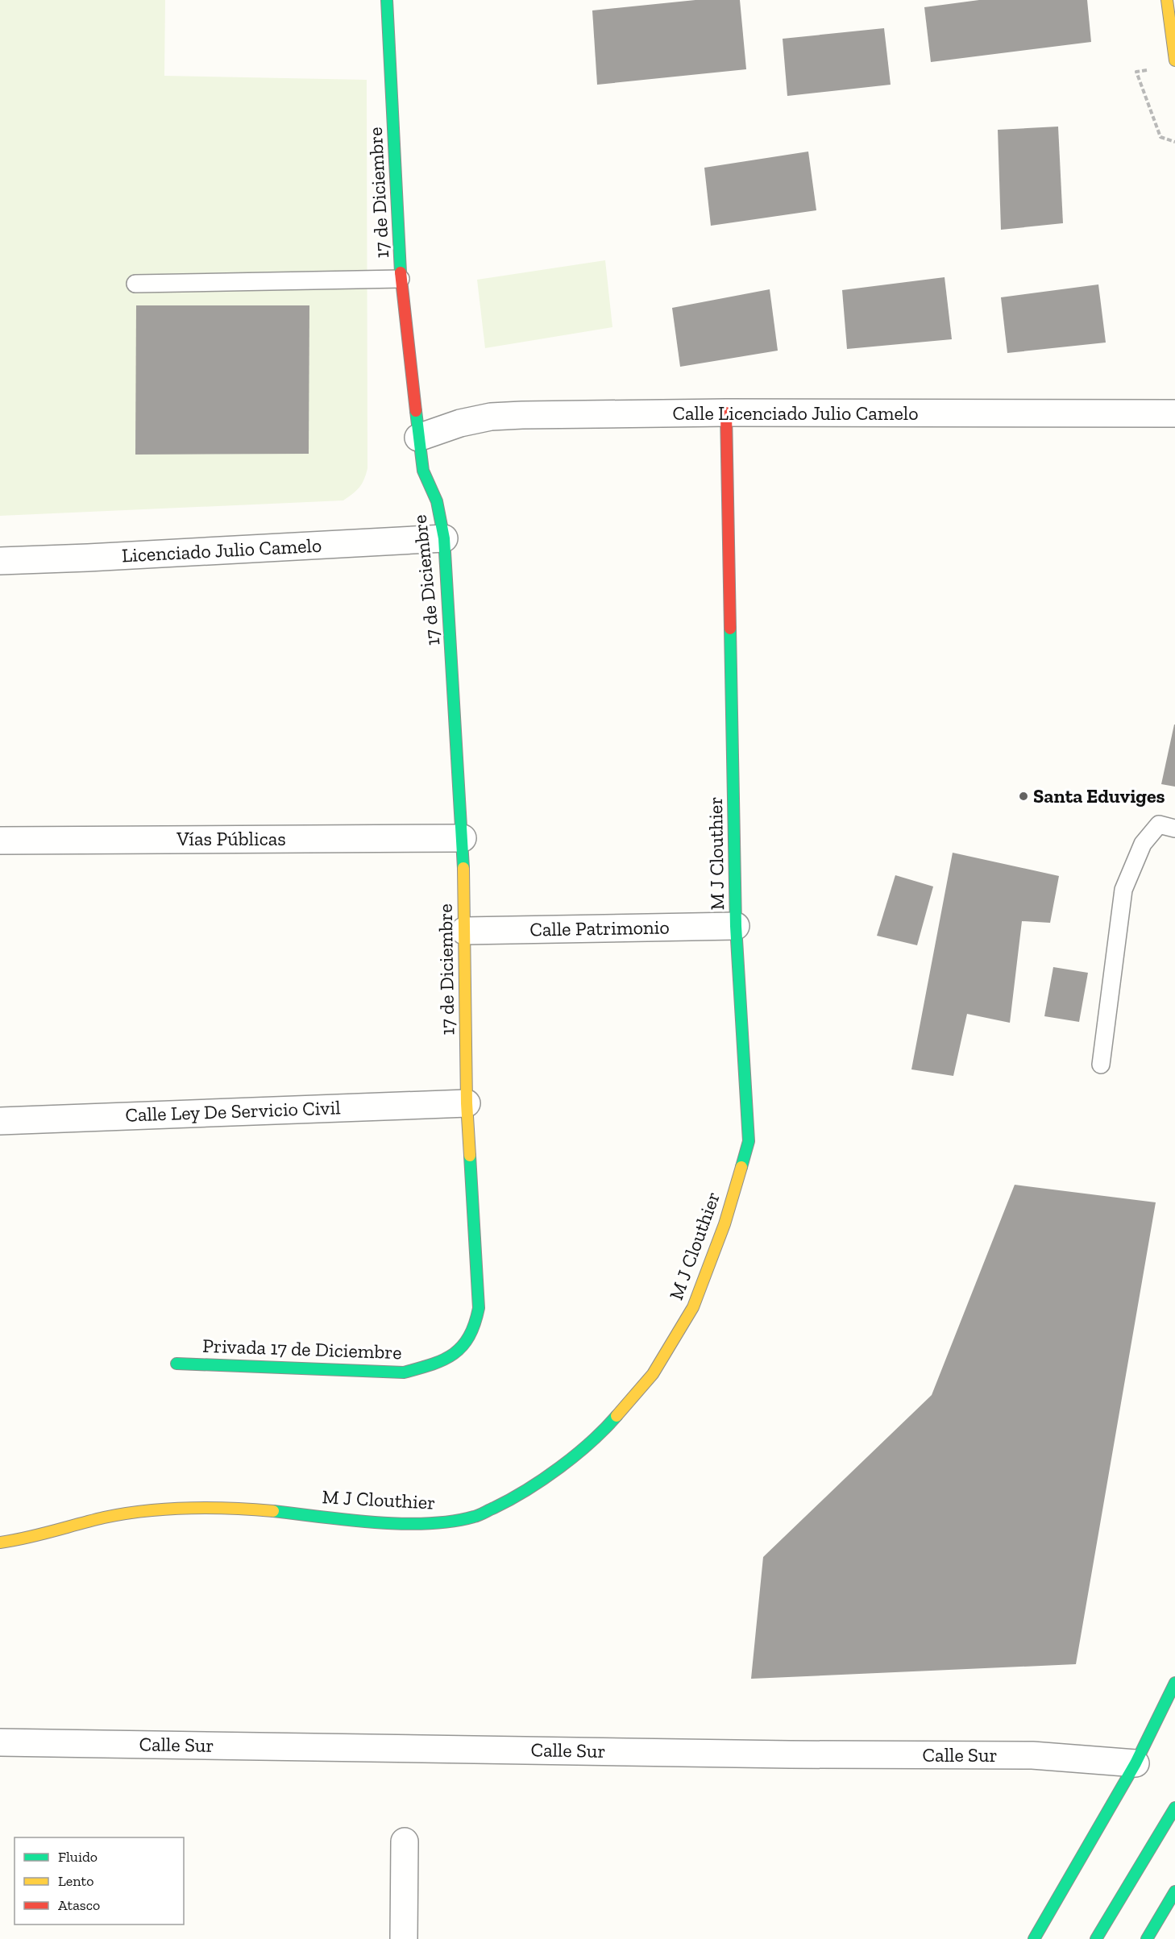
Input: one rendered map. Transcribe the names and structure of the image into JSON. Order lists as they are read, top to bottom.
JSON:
{
  "streets": {
    "street": [
      "17 de Diciembre",
      "Calle Licenciado Julio Camelo",
      "Licenciado Julio Camelo",
      "Vías Públicas",
      "M J Clouthier",
      "Calle Patrimonio",
      "Calle Ley De Servicio Civil",
      "Privada 17 de Diciembre",
      "Calle Sur"
    ]
  },
  "crossings": [
    ["17 de Diciembre", "Calle Licenciado Julio Camelo"],
    ["17 de Diciembre", "Licenciado Julio Camelo"],
    ["17 de Diciembre", "Vías Públicas"],
    ["17 de Diciembre", "Calle Patrimonio"],
    ["17 de Diciembre", "Calle Ley De Servicio Civil"],
    ["17 de Diciembre", "Privada 17 de Diciembre"],
    ["Calle Licenciado Julio Camelo", "M J Clouthier"],
    ["M J Clouthier", "Calle Patrimonio"],
    ["Calle Ley De Servicio Civil", "Privada 17 de Diciembre"]
  ],
  "places": ["Santa Eduviges"],
  "legend": ["Fluido", "Lento", "Atasco"]
}
